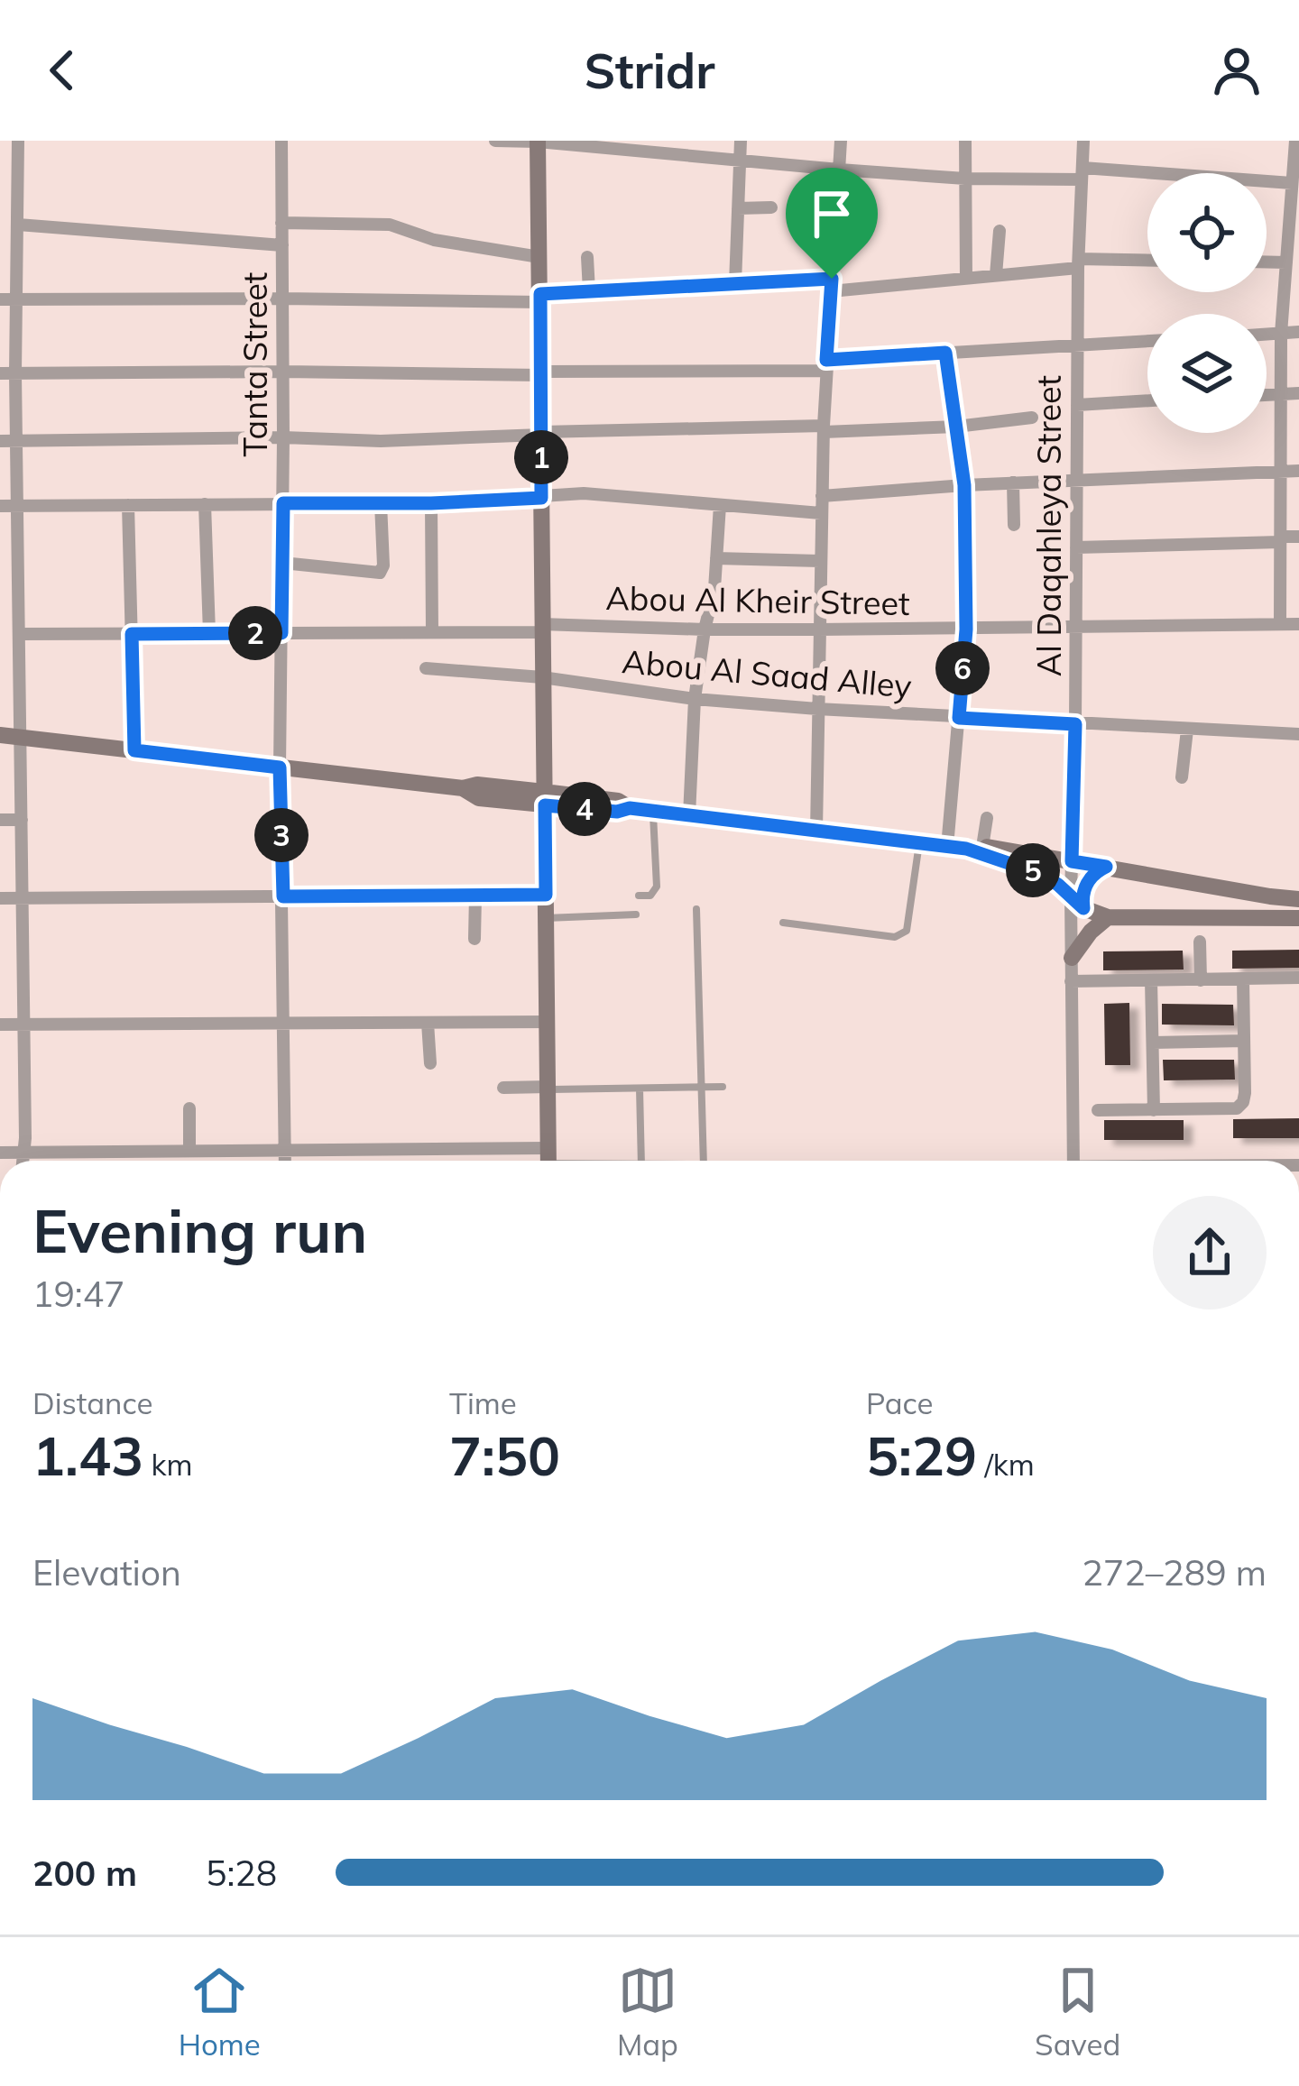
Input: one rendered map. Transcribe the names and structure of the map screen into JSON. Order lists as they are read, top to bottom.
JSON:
{
  "streets": {
    "street": [
      "Tanta Street",
      "Al Daqahleya Street",
      "Abou Al Kheir Street",
      "Abou Al Saad Alley"
    ]
  },
  "crossings": [
    ["Tanta Street", "Abou Al Kheir Street"],
    ["Al Daqahleya Street", "Abou Al Kheir Street"],
    ["Al Daqahleya Street", "Abou Al Saad Alley"]
  ],
  "page": {
    "header": "Stridr",
    "pins": [
      "1",
      "2",
      "6",
      "4",
      "3",
      "5"
    ],
    "heading": ["Evening run", "19:47"],
    "stats": [
      ["Distance", "1.43 km"],
      ["Time", "7:50"],
      ["Pace", "5:29 /km"]
    ],
    "chart": ["Elevation", "272–289 m"],
    "list": [
      {
        "name": "200 m",
        "note": "5:28"
      }
    ],
    "tabs": ["Home", "Map", "Saved"]
  }
}
